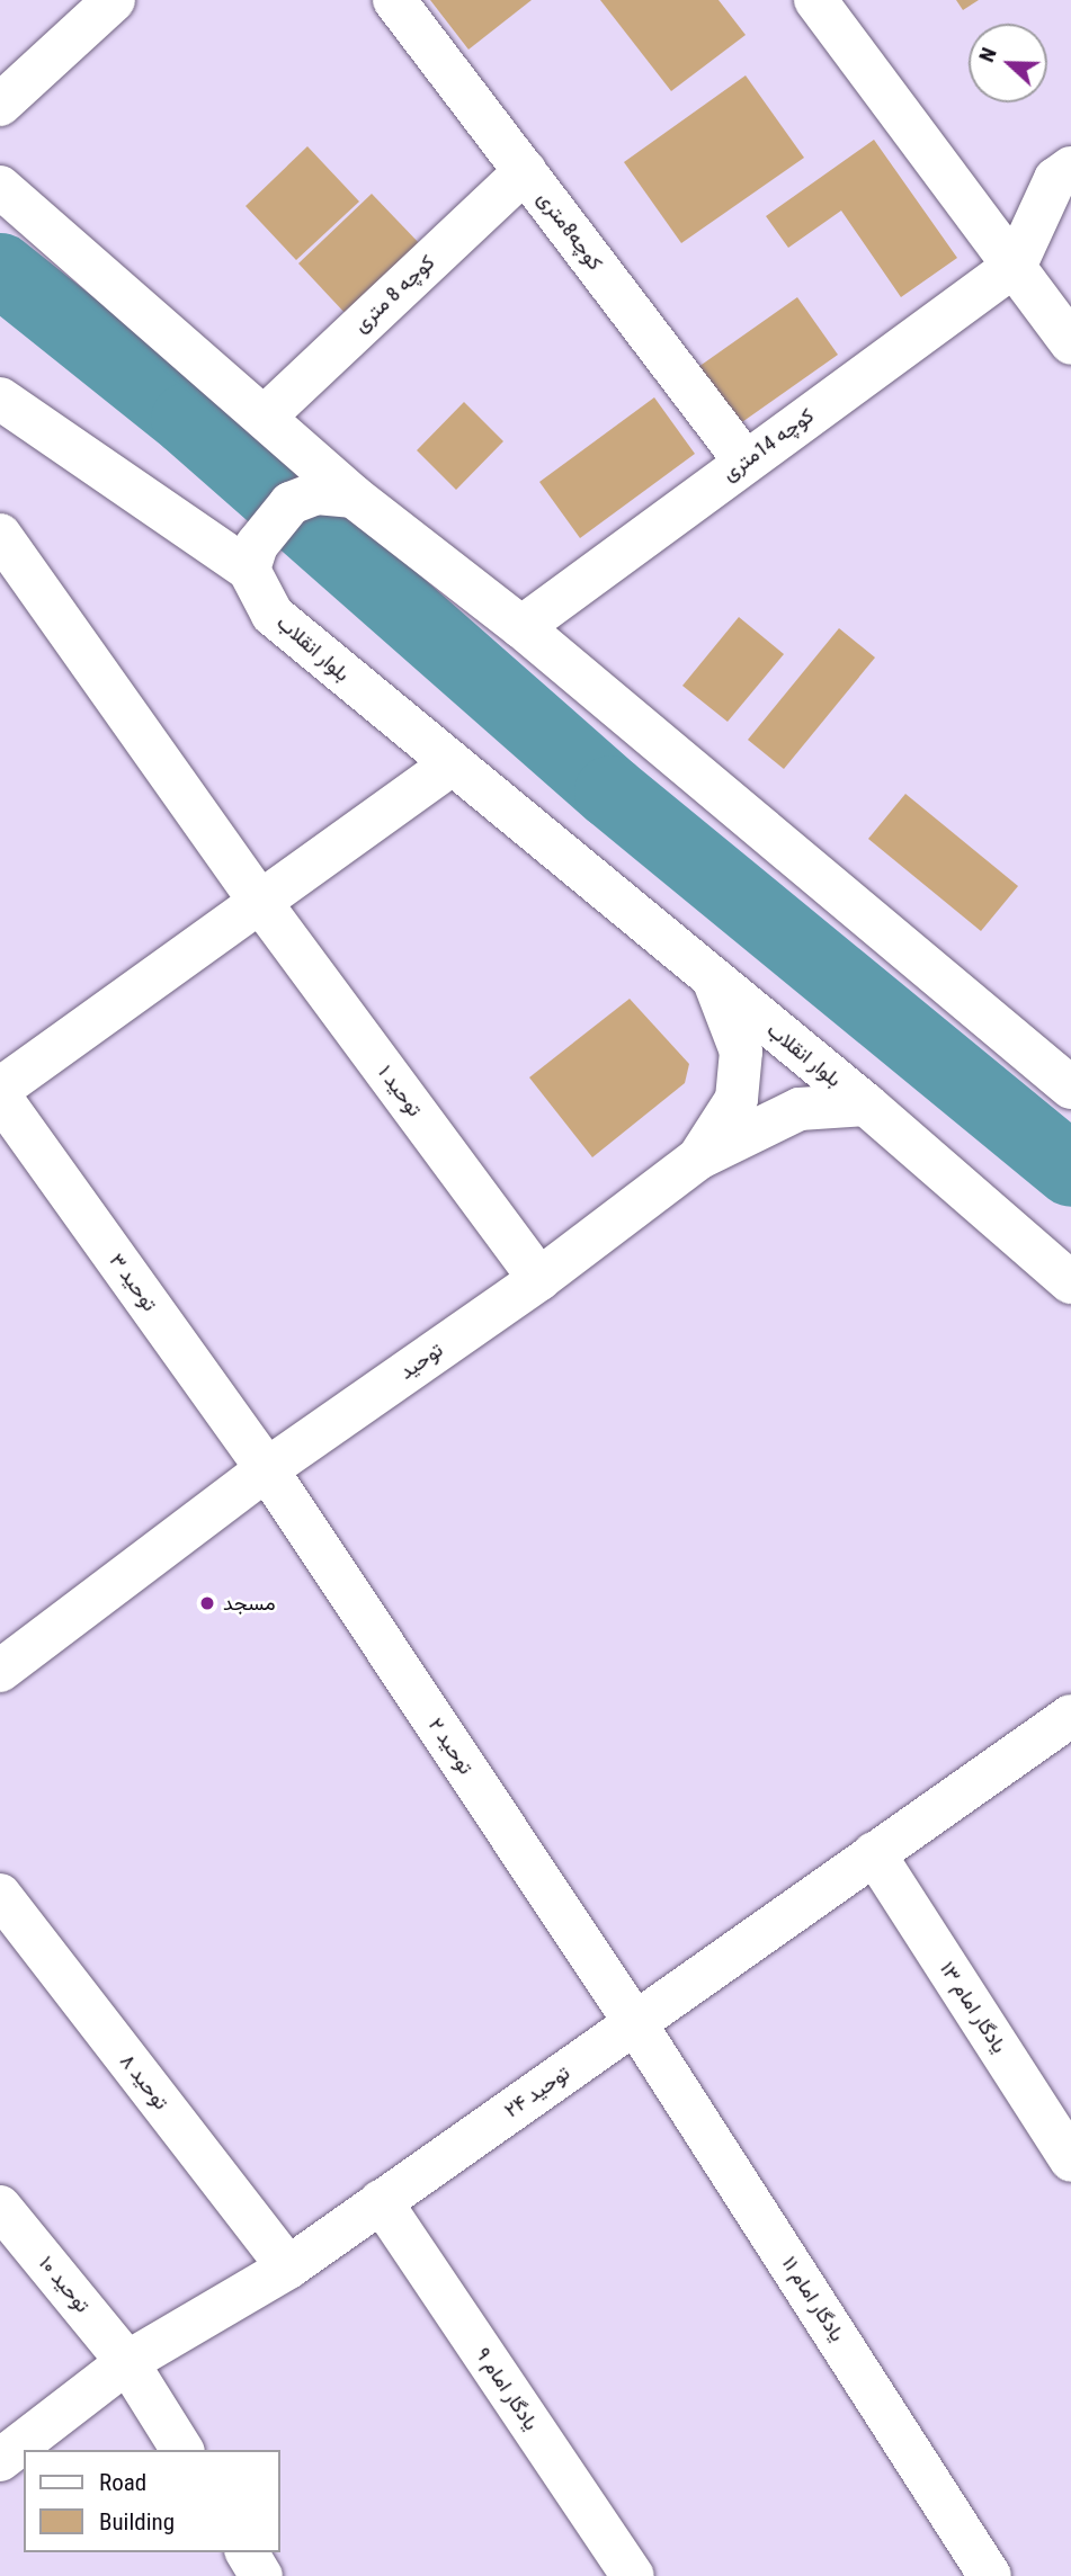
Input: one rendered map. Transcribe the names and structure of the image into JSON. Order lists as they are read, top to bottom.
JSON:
{
  "streets": {
    "street": [
      "کوچه8متری",
      "کوچه 8 متری",
      "کوچه 14متری",
      "بلوار انقلاب",
      "توحید ۱",
      "توحید ۳",
      "توحید",
      "توحید ۲",
      "یادگار امام ۱۳",
      "توحید ۸",
      "توحید ۲۴",
      "توحید ۱۰",
      "یادگار امام ۱۱",
      "یادگار امام ۹"
    ]
  },
  "crossings": [
    ["کوچه8متری", "کوچه 8 متری"],
    ["کوچه8متری", "کوچه 14متری"],
    ["بلوار انقلاب", "توحید"],
    ["توحید ۱", "توحید"],
    ["توحید ۳", "توحید"],
    ["توحید ۳", "توحید ۲"],
    ["توحید", "توحید ۲"],
    ["توحید ۲", "توحید ۲۴"],
    ["توحید ۲", "یادگار امام ۱۱"],
    ["یادگار امام ۱۳", "توحید ۲۴"],
    ["توحید ۸", "توحید ۲۴"],
    ["توحید ۲۴", "توحید ۱۰"],
    ["توحید ۲۴", "یادگار امام ۱۱"],
    ["توحید ۲۴", "یادگار امام ۹"]
  ],
  "places": ["مسجد"],
  "legend": ["Road", "Building"],
  "north": "left"
}
